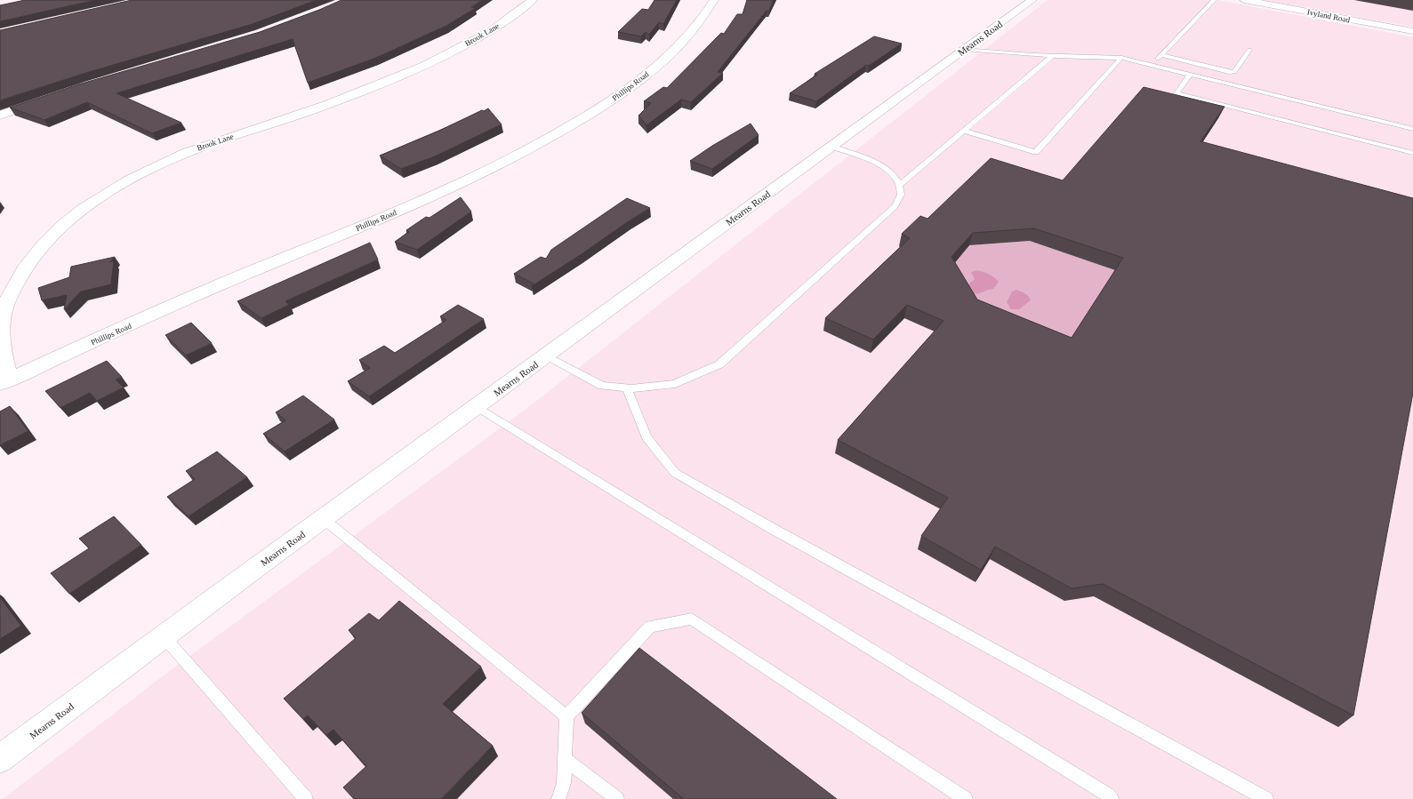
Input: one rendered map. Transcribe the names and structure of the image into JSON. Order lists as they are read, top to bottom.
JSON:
{
  "streets": {
    "street": [
      "Ivyland Road",
      "Brook Lane",
      "Mearns Road",
      "Phillips Road"
    ]
  },
  "crossings": [
    ["Brook Lane", "Phillips Road"]
  ]
}
